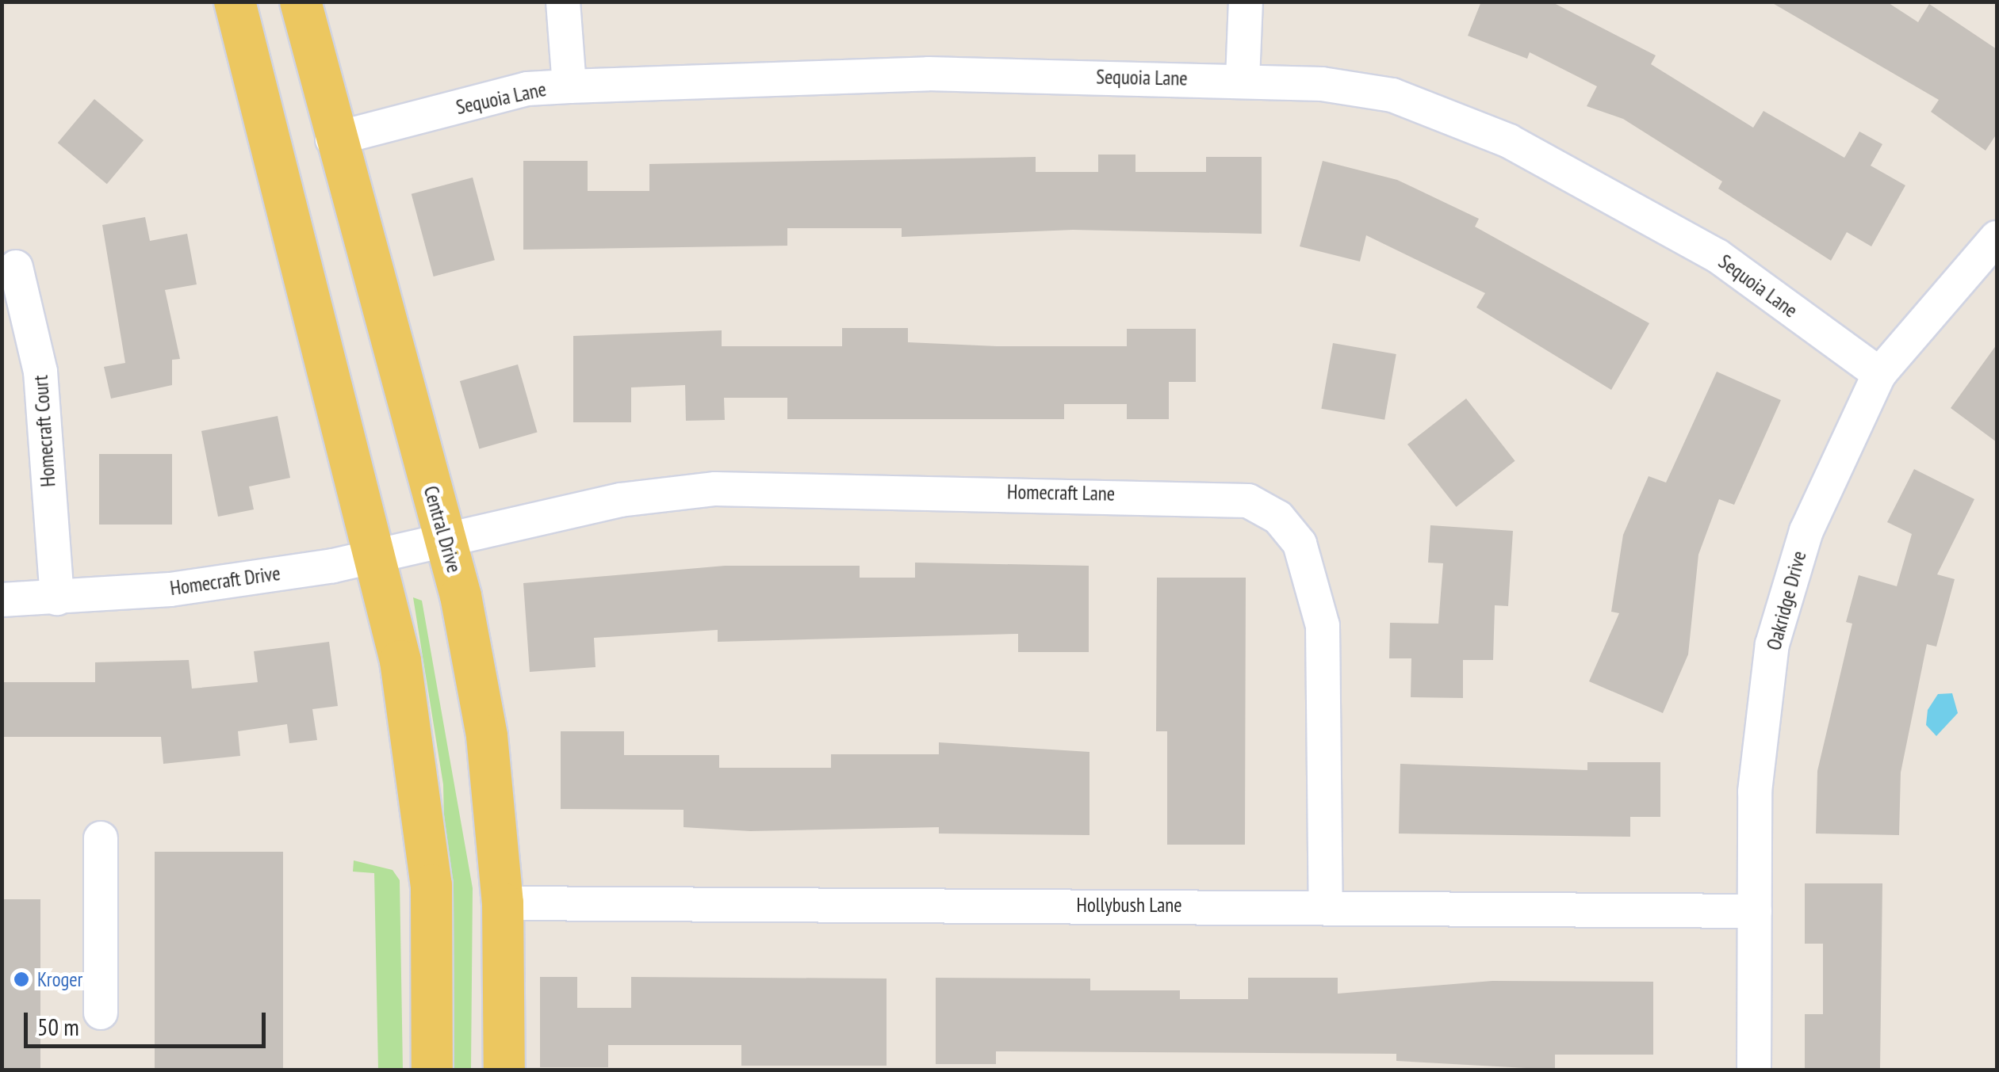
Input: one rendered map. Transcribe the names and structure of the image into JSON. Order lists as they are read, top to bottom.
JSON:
{
  "streets": {
    "main road": ["Central Drive"],
    "street": [
      "Sequoia Lane",
      "Homecraft Court",
      "Homecraft Lane",
      "Homecraft Drive",
      "Oakridge Drive",
      "Hollybush Lane"
    ]
  },
  "crossings": [
    ["Sequoia Lane", "Central Drive"],
    ["Sequoia Lane", "Oakridge Drive"],
    ["Homecraft Court", "Homecraft Drive"],
    ["Homecraft Lane", "Central Drive"],
    ["Homecraft Lane", "Homecraft Drive"],
    ["Homecraft Lane", "Hollybush Lane"],
    ["Central Drive", "Homecraft Drive"],
    ["Central Drive", "Hollybush Lane"],
    ["Oakridge Drive", "Hollybush Lane"]
  ],
  "places": ["Kroger"],
  "scale_bar": "50 m"
}
